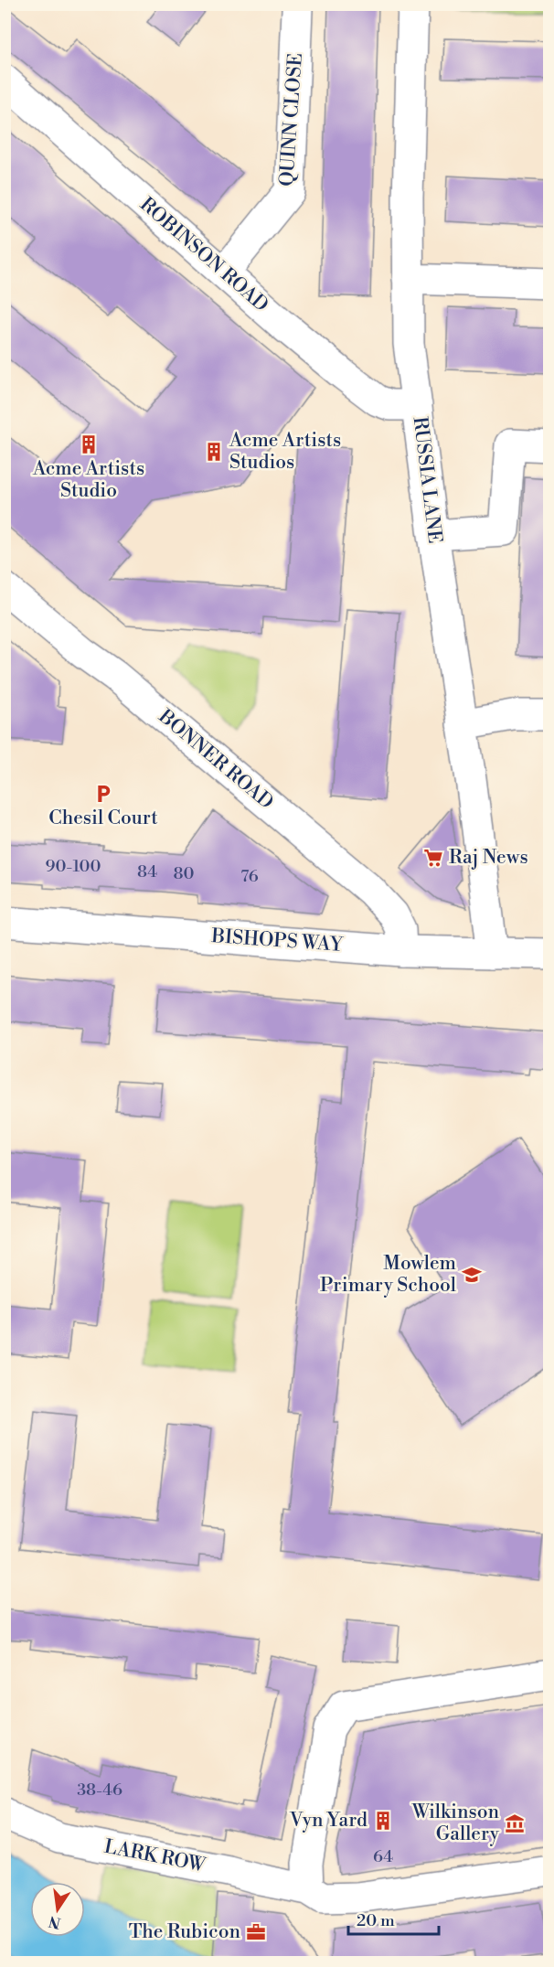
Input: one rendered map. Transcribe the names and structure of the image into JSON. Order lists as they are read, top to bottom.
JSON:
{
  "streets": {
    "street": [
      "QUINN CLOSE",
      "ROBINSON ROAD",
      "RUSSIA LANE",
      "BONNER ROAD",
      "BISHOPS WAY",
      "LARK ROW"
    ]
  },
  "crossings": [
    ["QUINN CLOSE", "ROBINSON ROAD"],
    ["ROBINSON ROAD", "RUSSIA LANE"],
    ["RUSSIA LANE", "BISHOPS WAY"],
    ["BONNER ROAD", "BISHOPS WAY"]
  ],
  "places": {
    "building": ["Acme Artists Studio", "Acme Artists Studios", "Vyn Yard"],
    "parking": ["Chesil Court"],
    "supermarket": ["Raj News"],
    "school or university": ["Mowlem Primary School"],
    "museum": ["Wilkinson Gallery"],
    "office": ["The Rubicon"]
  },
  "house_numbers": [
    "90-100",
    "84",
    "80",
    "76",
    "38-46",
    "64"
  ],
  "scale_bar": "20 m",
  "north": "bottom"
}
